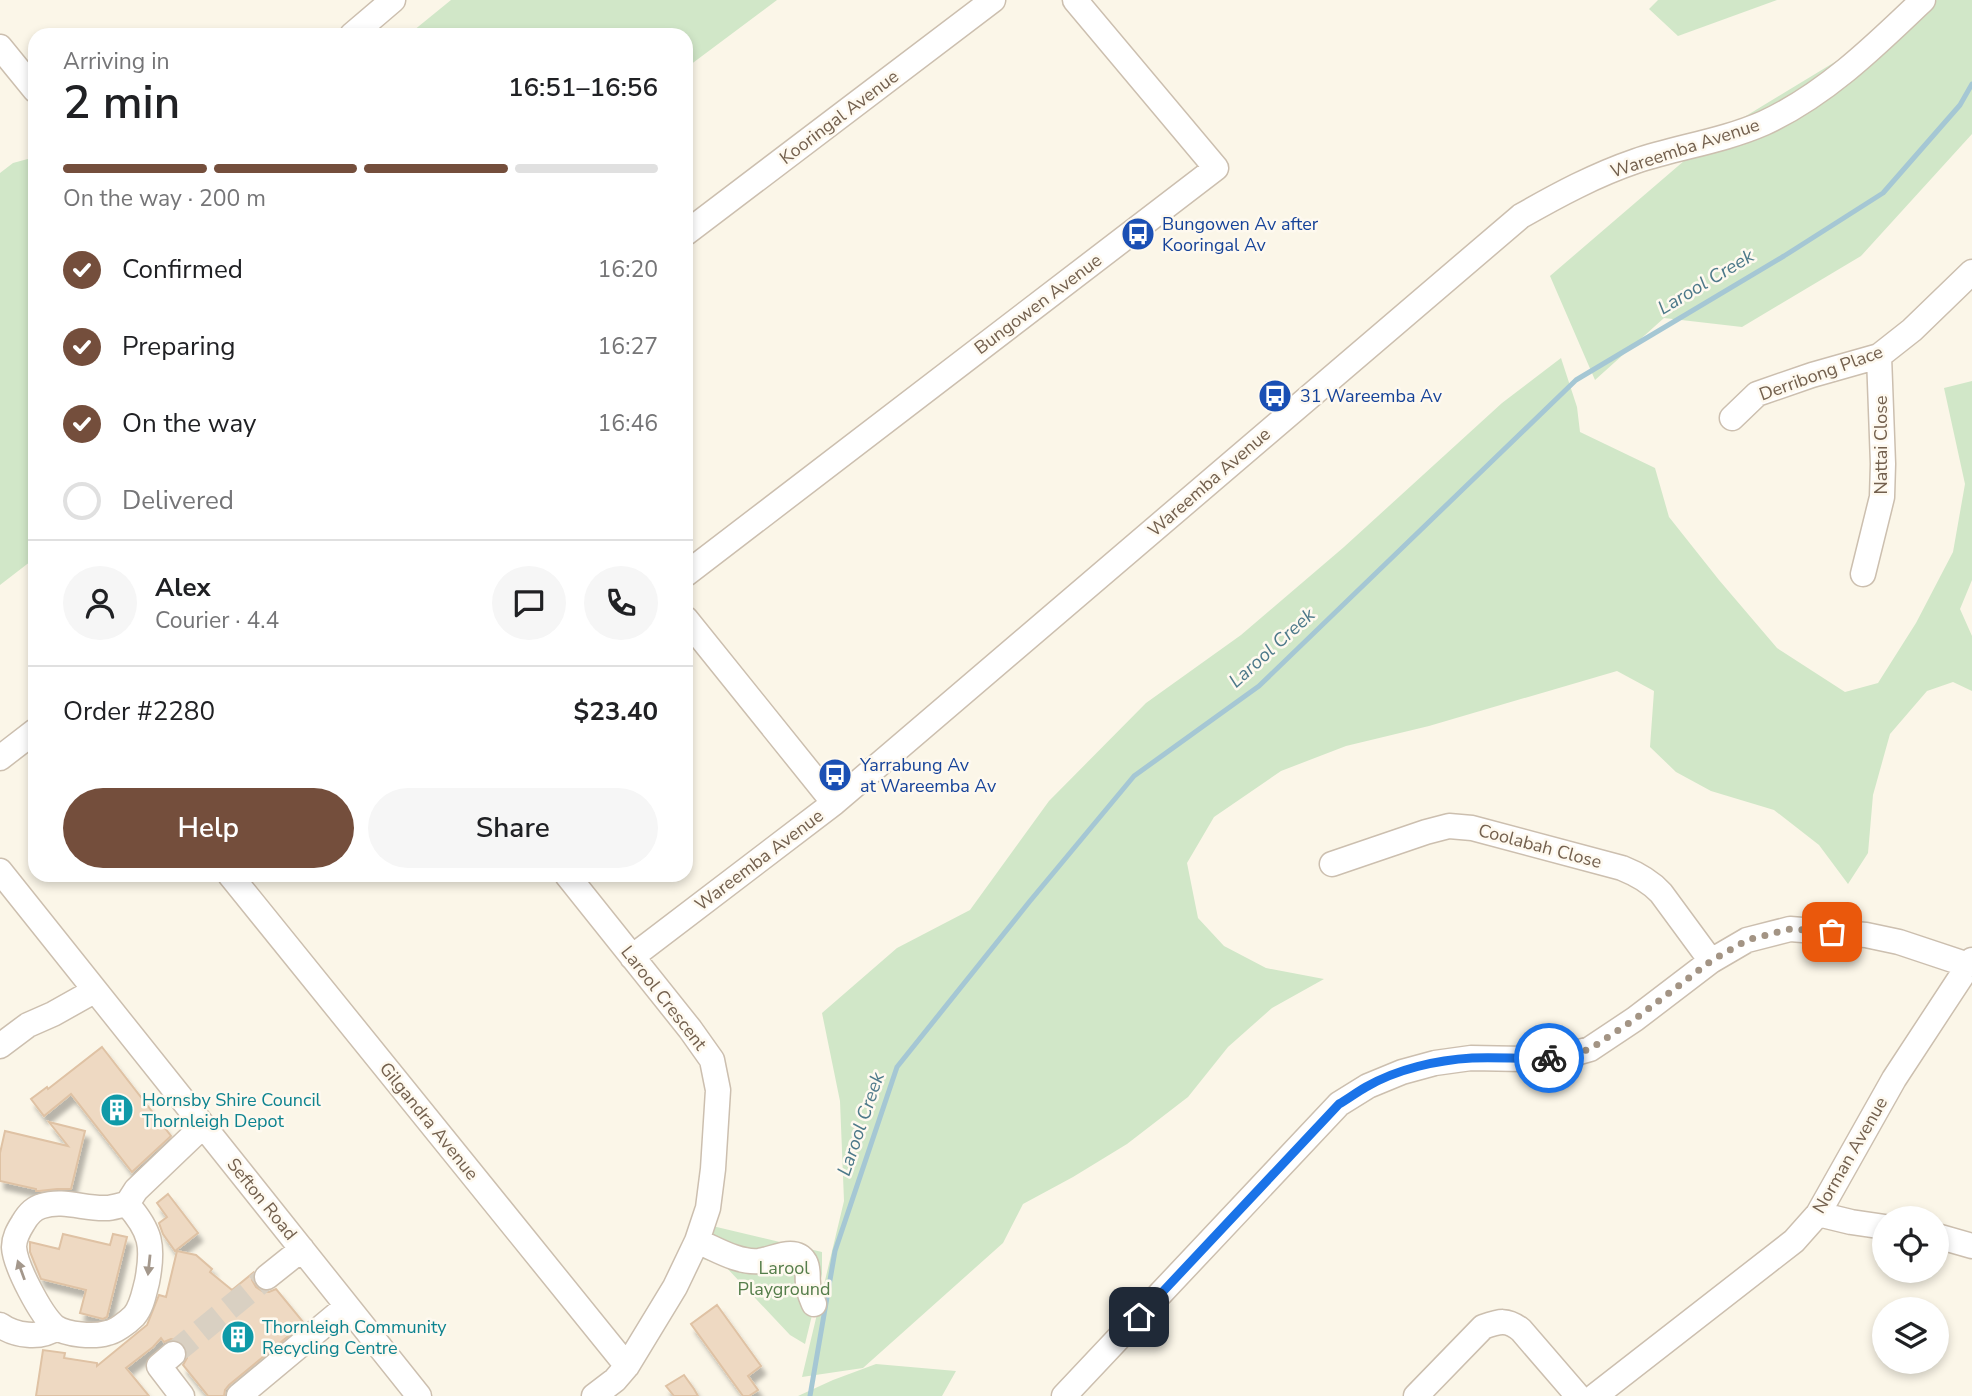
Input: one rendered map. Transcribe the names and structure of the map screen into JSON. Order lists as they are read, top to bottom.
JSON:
{
  "streets": {
    "street": [
      "Kooringal Avenue",
      "Wareemba Avenue",
      "Bungowen Avenue",
      "Derribong Place",
      "Nattai Close",
      "Coolabah Close",
      "Larool Crescent",
      "Gilgandra Avenue",
      "Norman Avenue",
      "Sefton Road"
    ]
  },
  "crossings": [
    ["Wareemba Avenue", "Larool Crescent"],
    ["Derribong Place", "Nattai Close"],
    ["Larool Crescent", "Gilgandra Avenue"]
  ],
  "water": ["Larool Creek"],
  "parks": ["Larool Playground"],
  "places": {
    "bus stop": ["Bungowen Av after Kooringal Av", "31 Wareemba Av", "Yarrabung Av at Wareemba Av"],
    "building": ["Hornsby Shire Council Thornleigh Depot", "Thornleigh Community Recycling Centre"]
  },
  "page": {
    "heading": ["2 min", "Arriving in", "16:51–16:56"],
    "panel": [
      "Alex",
      "Courier · 4.4",
      "Order #2280",
      "$23.40"
    ],
    "bar": "On the way · 200 m",
    "list": [
      ["Confirmed", "16:20"],
      ["Preparing", "16:27"],
      ["On the way", "16:46"],
      "Delivered"
    ],
    "buttons": ["Help", "Share"]
  }
}
